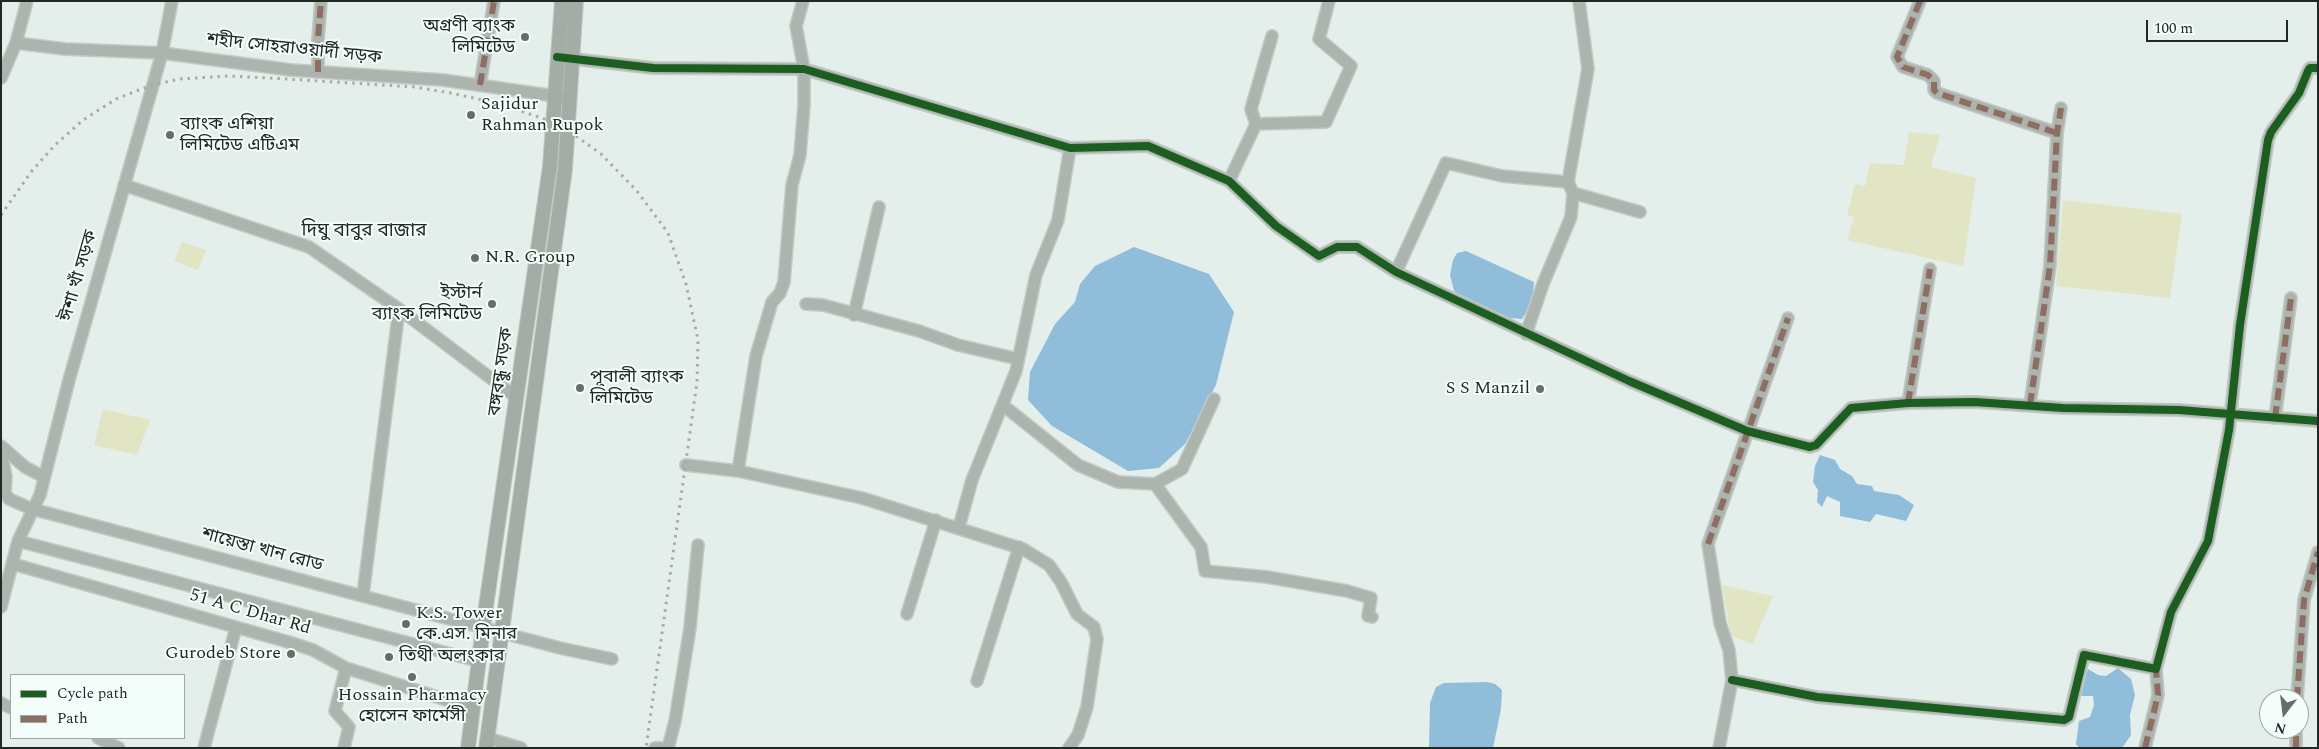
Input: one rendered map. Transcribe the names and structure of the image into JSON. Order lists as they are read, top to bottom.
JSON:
{
  "streets": {
    "main road": ["বঙ্গবন্ধু সড়ক"],
    "street": [
      "শহীদ সোহরাওয়ার্দী সড়ক",
      "ঈশা খাঁ সড়ক",
      "শায়েস্তা খান রোড",
      "51 A C Dhar Rd"
    ]
  },
  "crossings": [
    ["শহীদ সোহরাওয়ার্দী সড়ক", "ঈশা খাঁ সড়ক"],
    ["শহীদ সোহরাওয়ার্দী সড়ক", "বঙ্গবন্ধু সড়ক"],
    ["ঈশা খাঁ সড়ক", "শায়েস্তা খান রোড"],
    ["ঈশা খাঁ সড়ক", "51 A C Dhar Rd"],
    ["বঙ্গবন্ধু সড়ক", "শায়েস্তা খান রোড"],
    ["বঙ্গবন্ধু সড়ক", "51 A C Dhar Rd"]
  ],
  "districts": ["দিঘু বাবুর বাজার"],
  "places": [
    "অগ্রণী ব্যাংক লিমিটেড",
    "Sajidur Rahman Rupok",
    "ব্যাংক এশিয়া লিমিটেড এটিএম",
    "N.R. Group",
    "ইস্টার্ন ব্যাংক লিমিটেড",
    "পূবালী ব্যাংক লিমিটেড",
    "S S Manzil",
    "K.S. Tower কে.এস. মিনার",
    "Gurodeb Store",
    "তিথী অলংকার",
    "Hossain Pharmacy হোসেন ফার্মেসী"
  ],
  "legend": ["Cycle path", "Path"],
  "scale_bar": "100 m",
  "north": "bottom"
}
